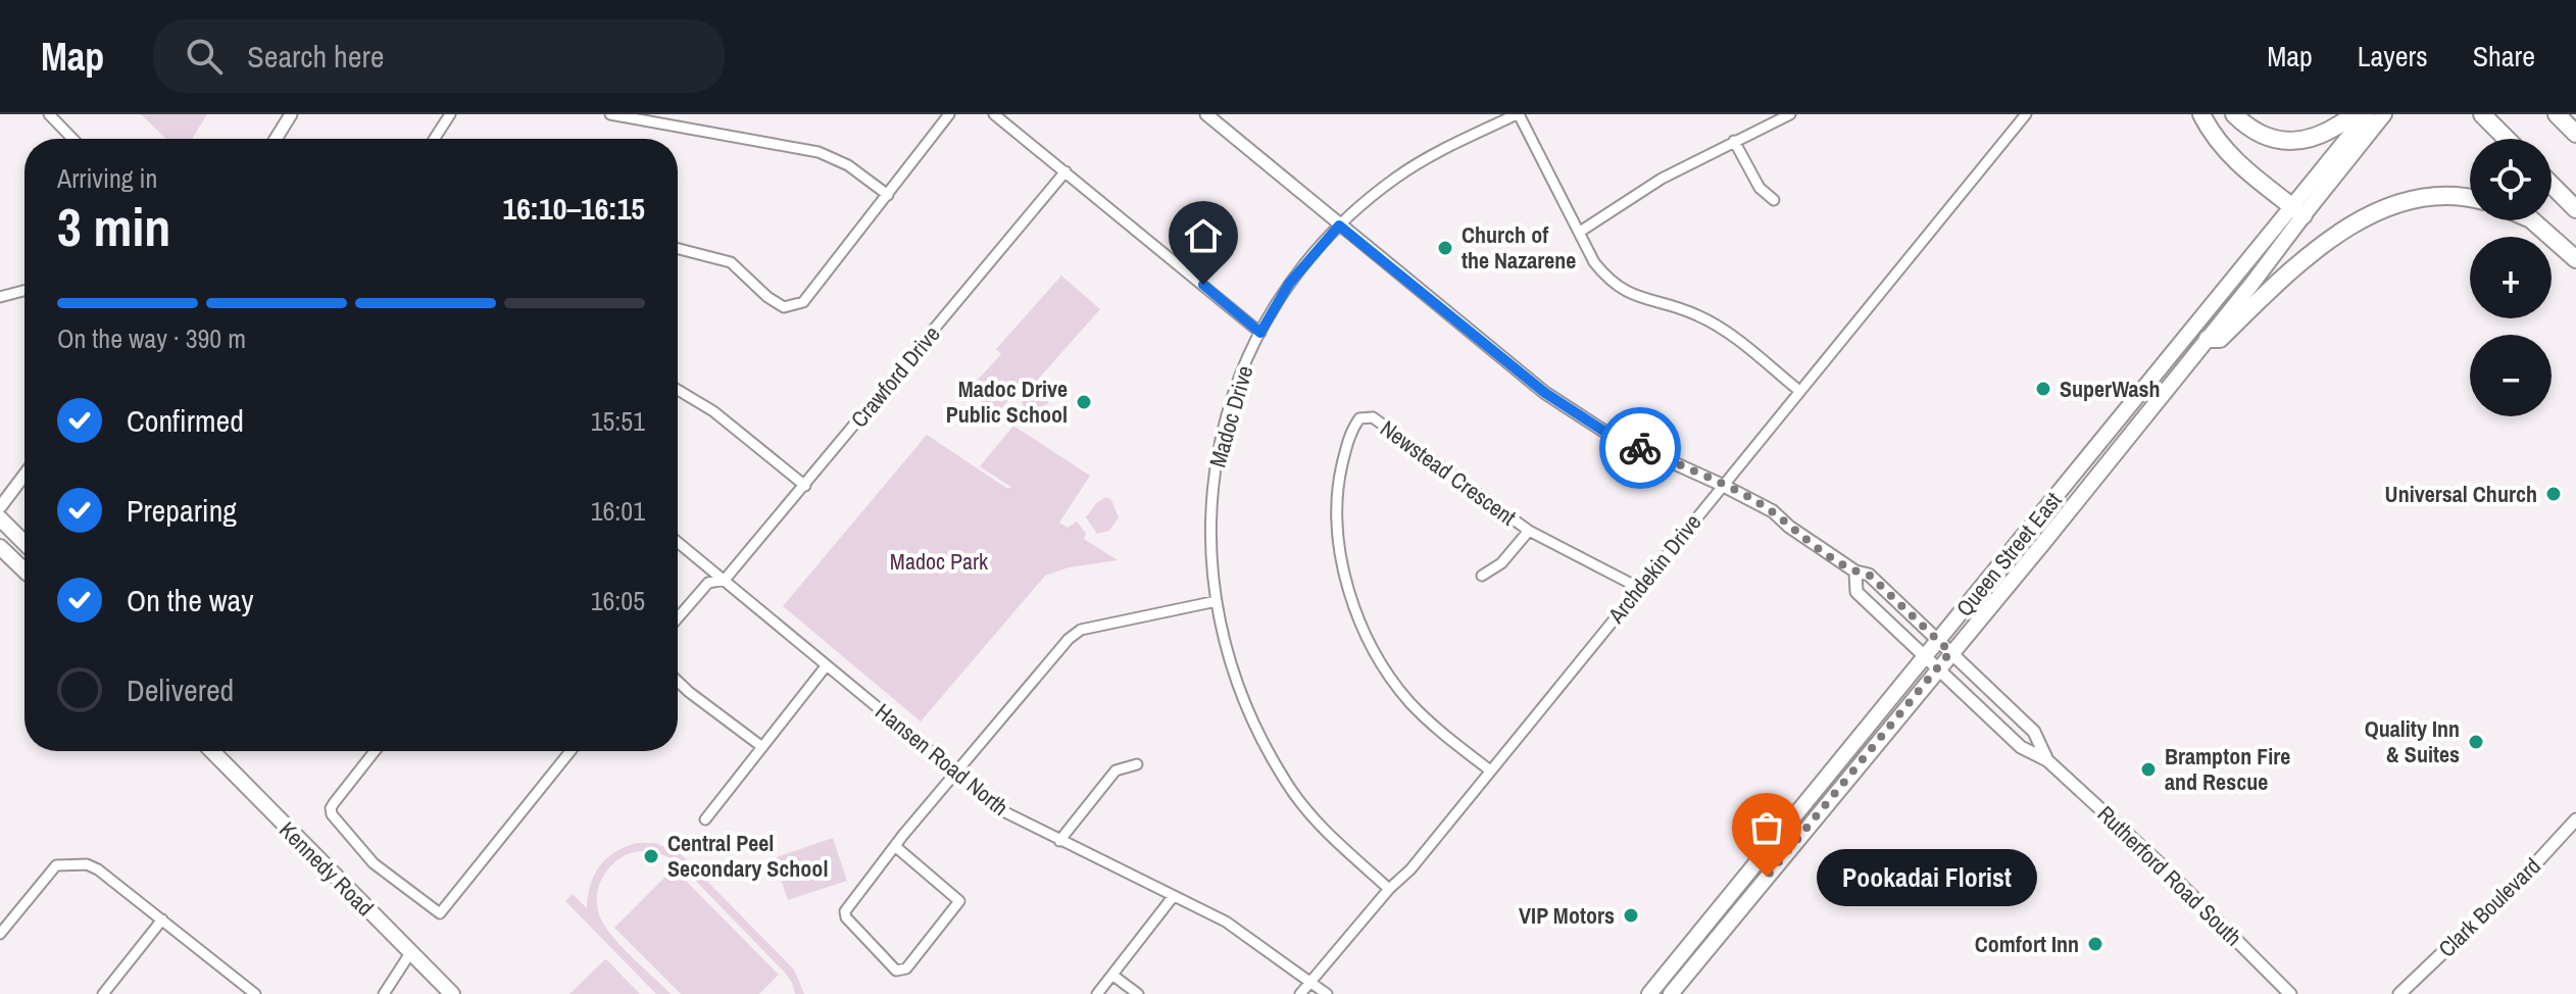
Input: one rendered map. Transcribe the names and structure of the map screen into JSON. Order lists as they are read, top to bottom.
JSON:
{
  "streets": {
    "main road": ["Queen Street East", "Kennedy Road"],
    "street": [
      "Crawford Drive",
      "Madoc Drive",
      "Newstead Crescent",
      "Archdekin Drive",
      "Hansen Road North",
      "Rutherford Road South",
      "Clark Boulevard"
    ]
  },
  "crossings": [
    ["Crawford Drive", "Hansen Road North"],
    ["Madoc Drive", "Archdekin Drive"],
    ["Madoc Drive", "Rutherford Road South"],
    ["Newstead Crescent", "Archdekin Drive"],
    ["Queen Street East", "Rutherford Road South"],
    ["Archdekin Drive", "Hansen Road North"],
    ["Archdekin Drive", "Rutherford Road South"]
  ],
  "parks": ["Madoc Park"],
  "places": [
    "Church of the Nazarene",
    "SuperWash",
    "Madoc Drive Public School",
    "Universal Church",
    "Quality Inn & Suites",
    "Brampton Fire and Rescue",
    "Central Peel Secondary School",
    "Pookadai Florist",
    "VIP Motors",
    "Comfort Inn"
  ],
  "page": {
    "header": "Map",
    "search": "Search here",
    "nav": ["Map", "Layers", "Share"],
    "map_buttons": ["+", "−"],
    "heading": ["3 min", "Arriving in", "16:10–16:15"],
    "bar": "On the way · 390 m",
    "list": [
      ["Confirmed", "15:51"],
      ["Preparing", "16:01"],
      ["On the way", "16:05"],
      "Delivered"
    ],
    "bubble": "Pookadai Florist"
  }
}
